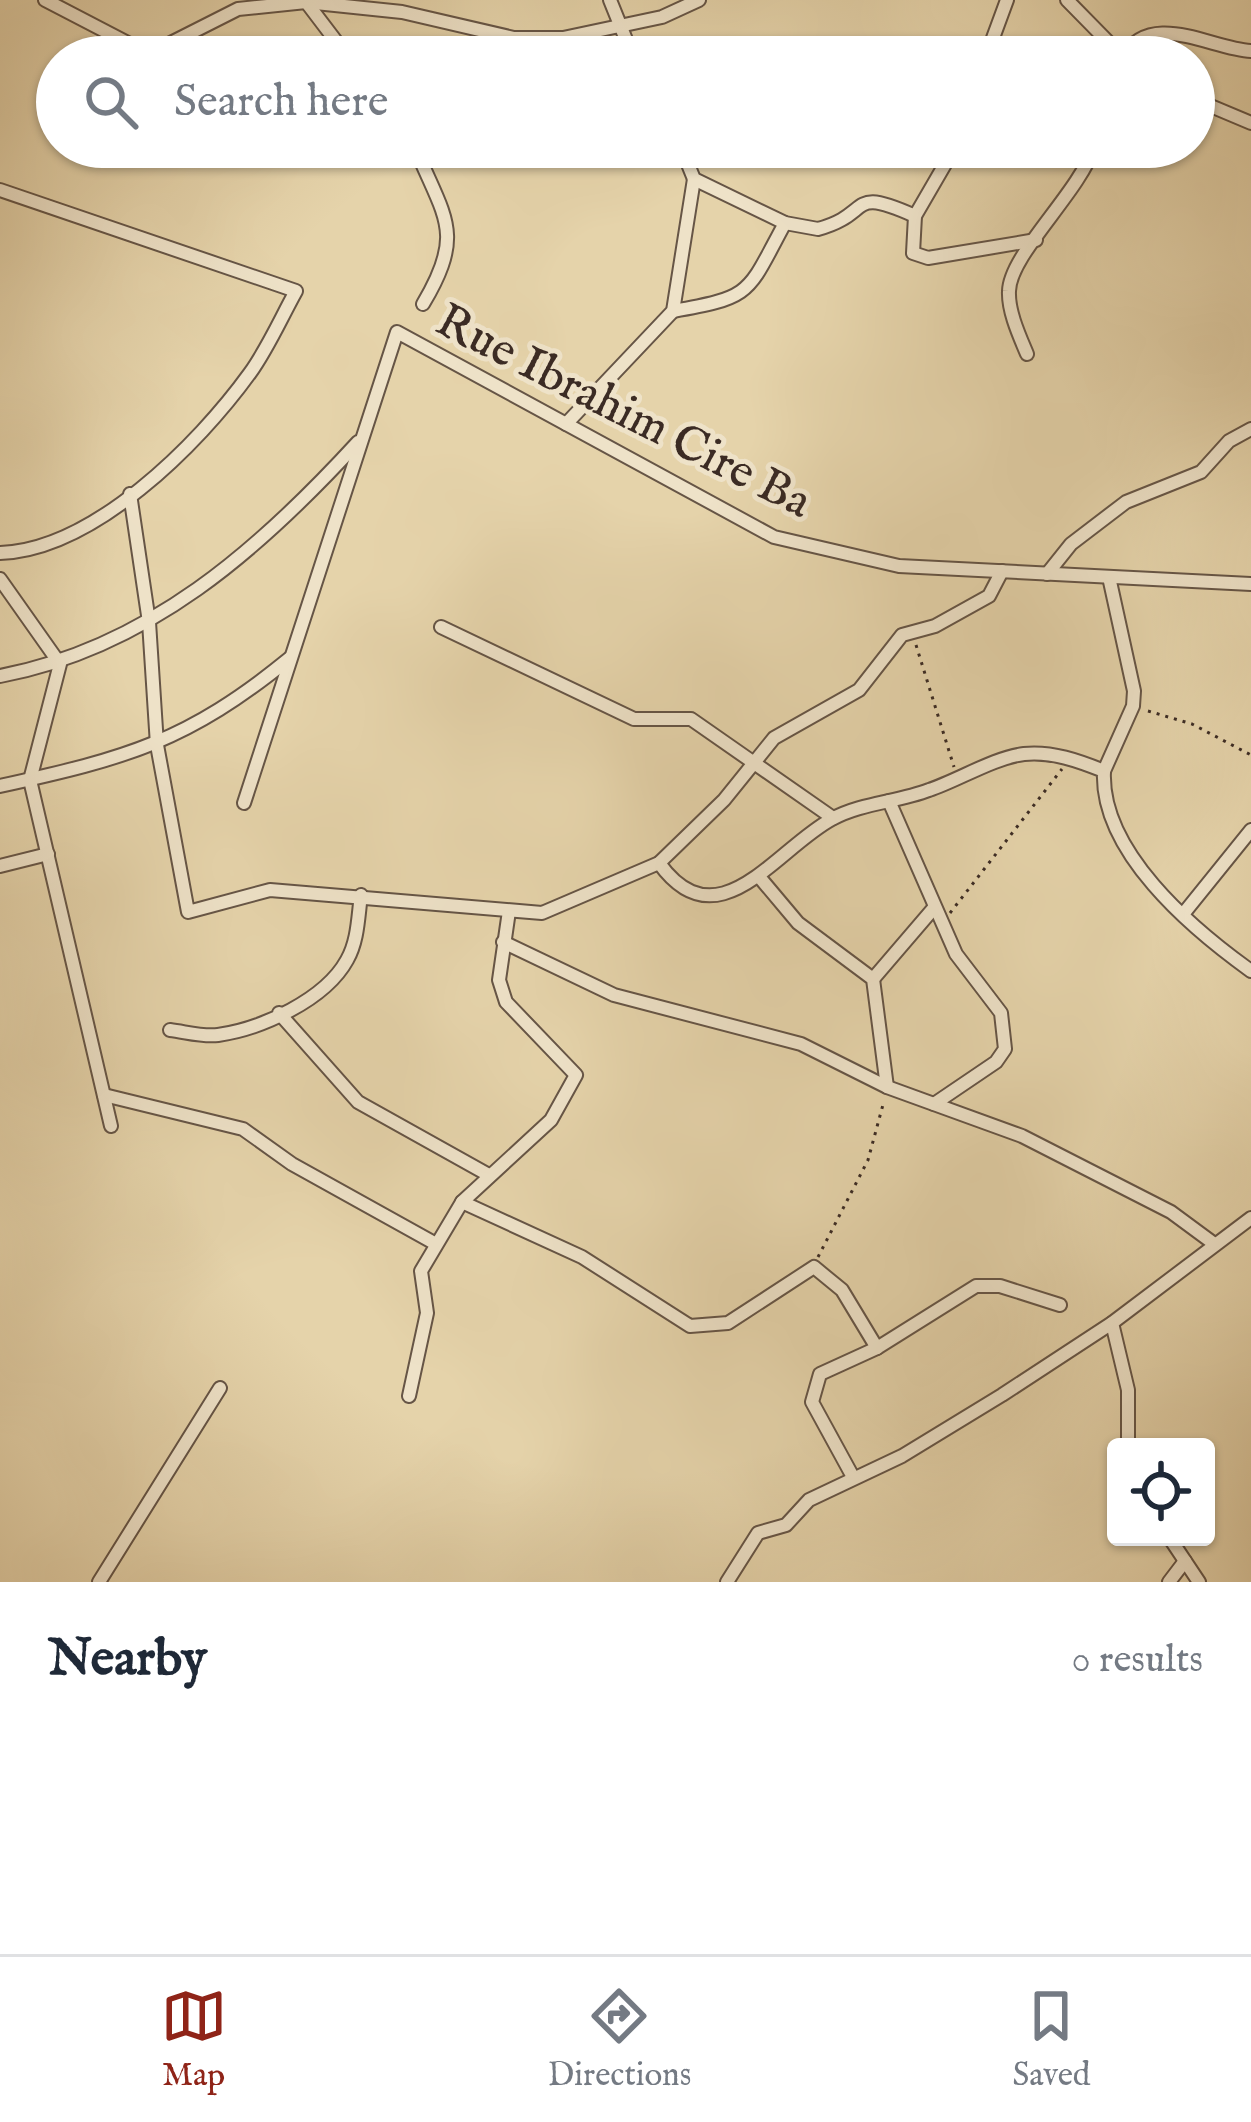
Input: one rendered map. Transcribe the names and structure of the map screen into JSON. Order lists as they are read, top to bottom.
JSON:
{
  "streets": {
    "street": ["Rue Ibrahim Cire Ba"]
  },
  "page": {
    "search": "Search here",
    "heading": ["Nearby", "0 results"],
    "nav": ["Map", "Directions", "Saved"]
  }
}
